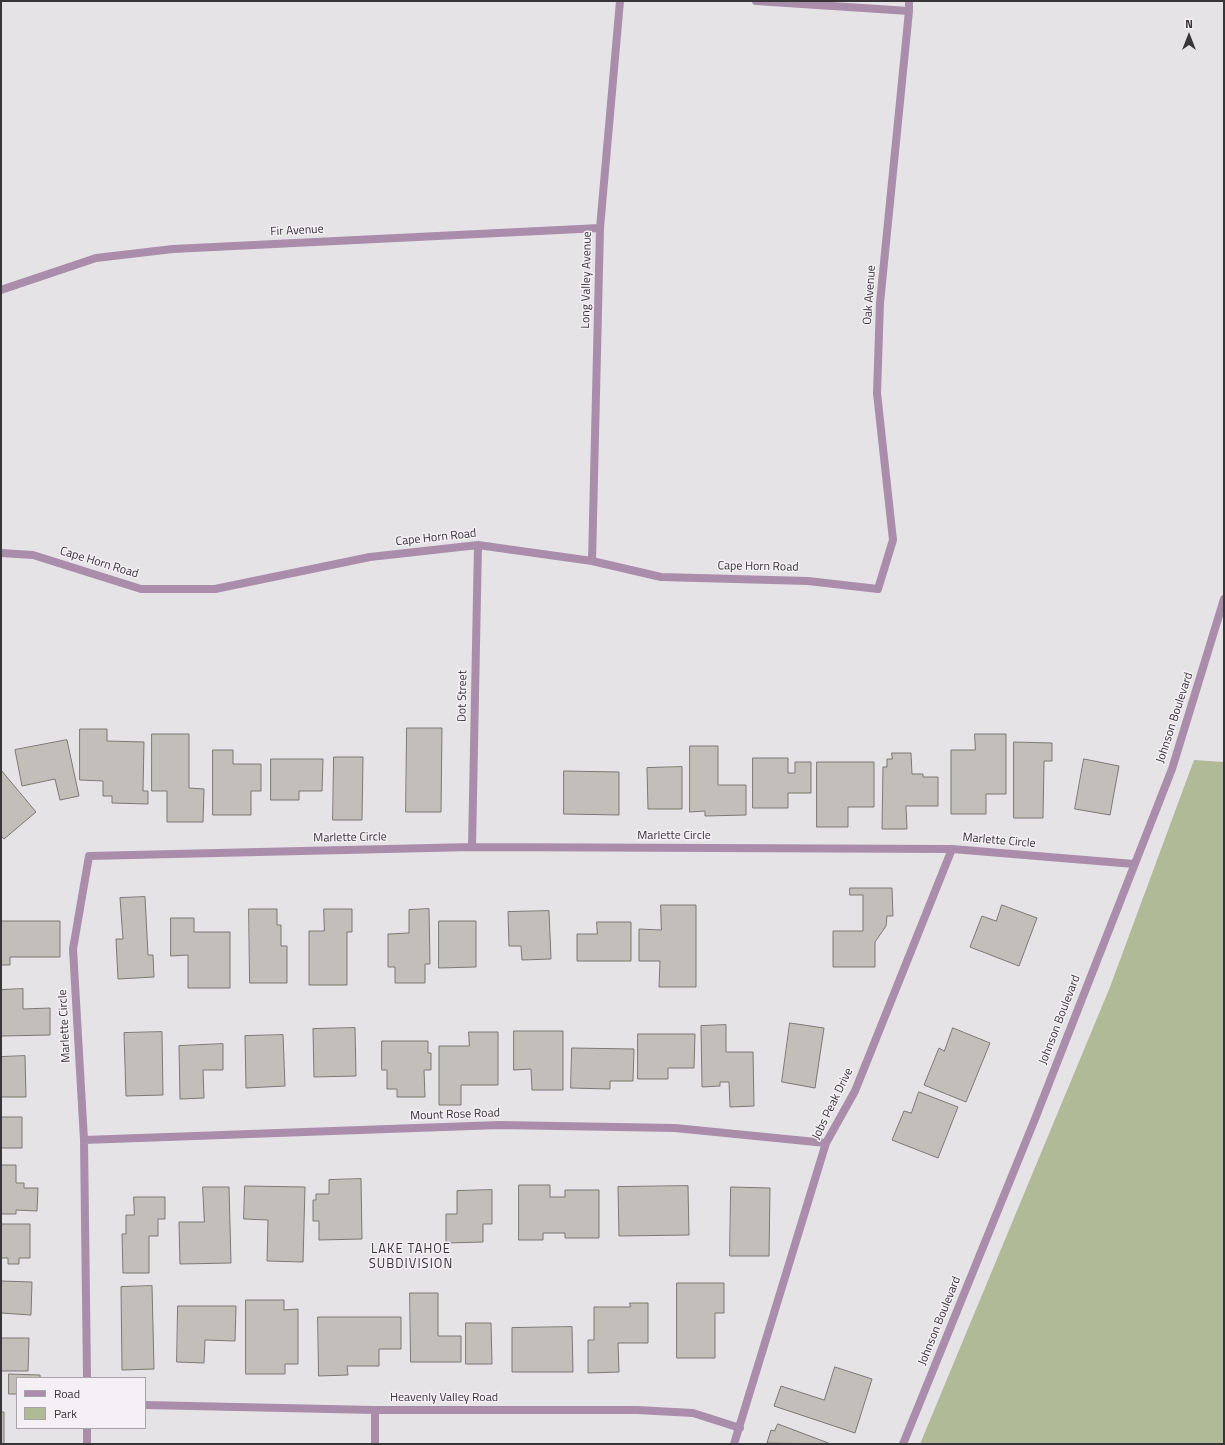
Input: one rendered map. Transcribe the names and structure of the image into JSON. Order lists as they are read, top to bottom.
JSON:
{
  "streets": {
    "street": [
      "Fir Avenue",
      "Long Valley Avenue",
      "Oak Avenue",
      "Cape Horn Road",
      "Dot Street",
      "Johnson Boulevard",
      "Marlette Circle",
      "Jobs Peak Drive",
      "Mount Rose Road",
      "Heavenly Valley Road"
    ]
  },
  "crossings": [
    ["Fir Avenue", "Long Valley Avenue"],
    ["Long Valley Avenue", "Cape Horn Road"],
    ["Oak Avenue", "Cape Horn Road"],
    ["Cape Horn Road", "Dot Street"],
    ["Dot Street", "Marlette Circle"],
    ["Johnson Boulevard", "Marlette Circle"],
    ["Marlette Circle", "Jobs Peak Drive"],
    ["Marlette Circle", "Mount Rose Road"],
    ["Jobs Peak Drive", "Mount Rose Road"],
    ["Jobs Peak Drive", "Heavenly Valley Road"]
  ],
  "districts": ["LAKE TAHOE SUBDIVISION"],
  "legend": ["Road", "Park"],
  "north": "top"
}
